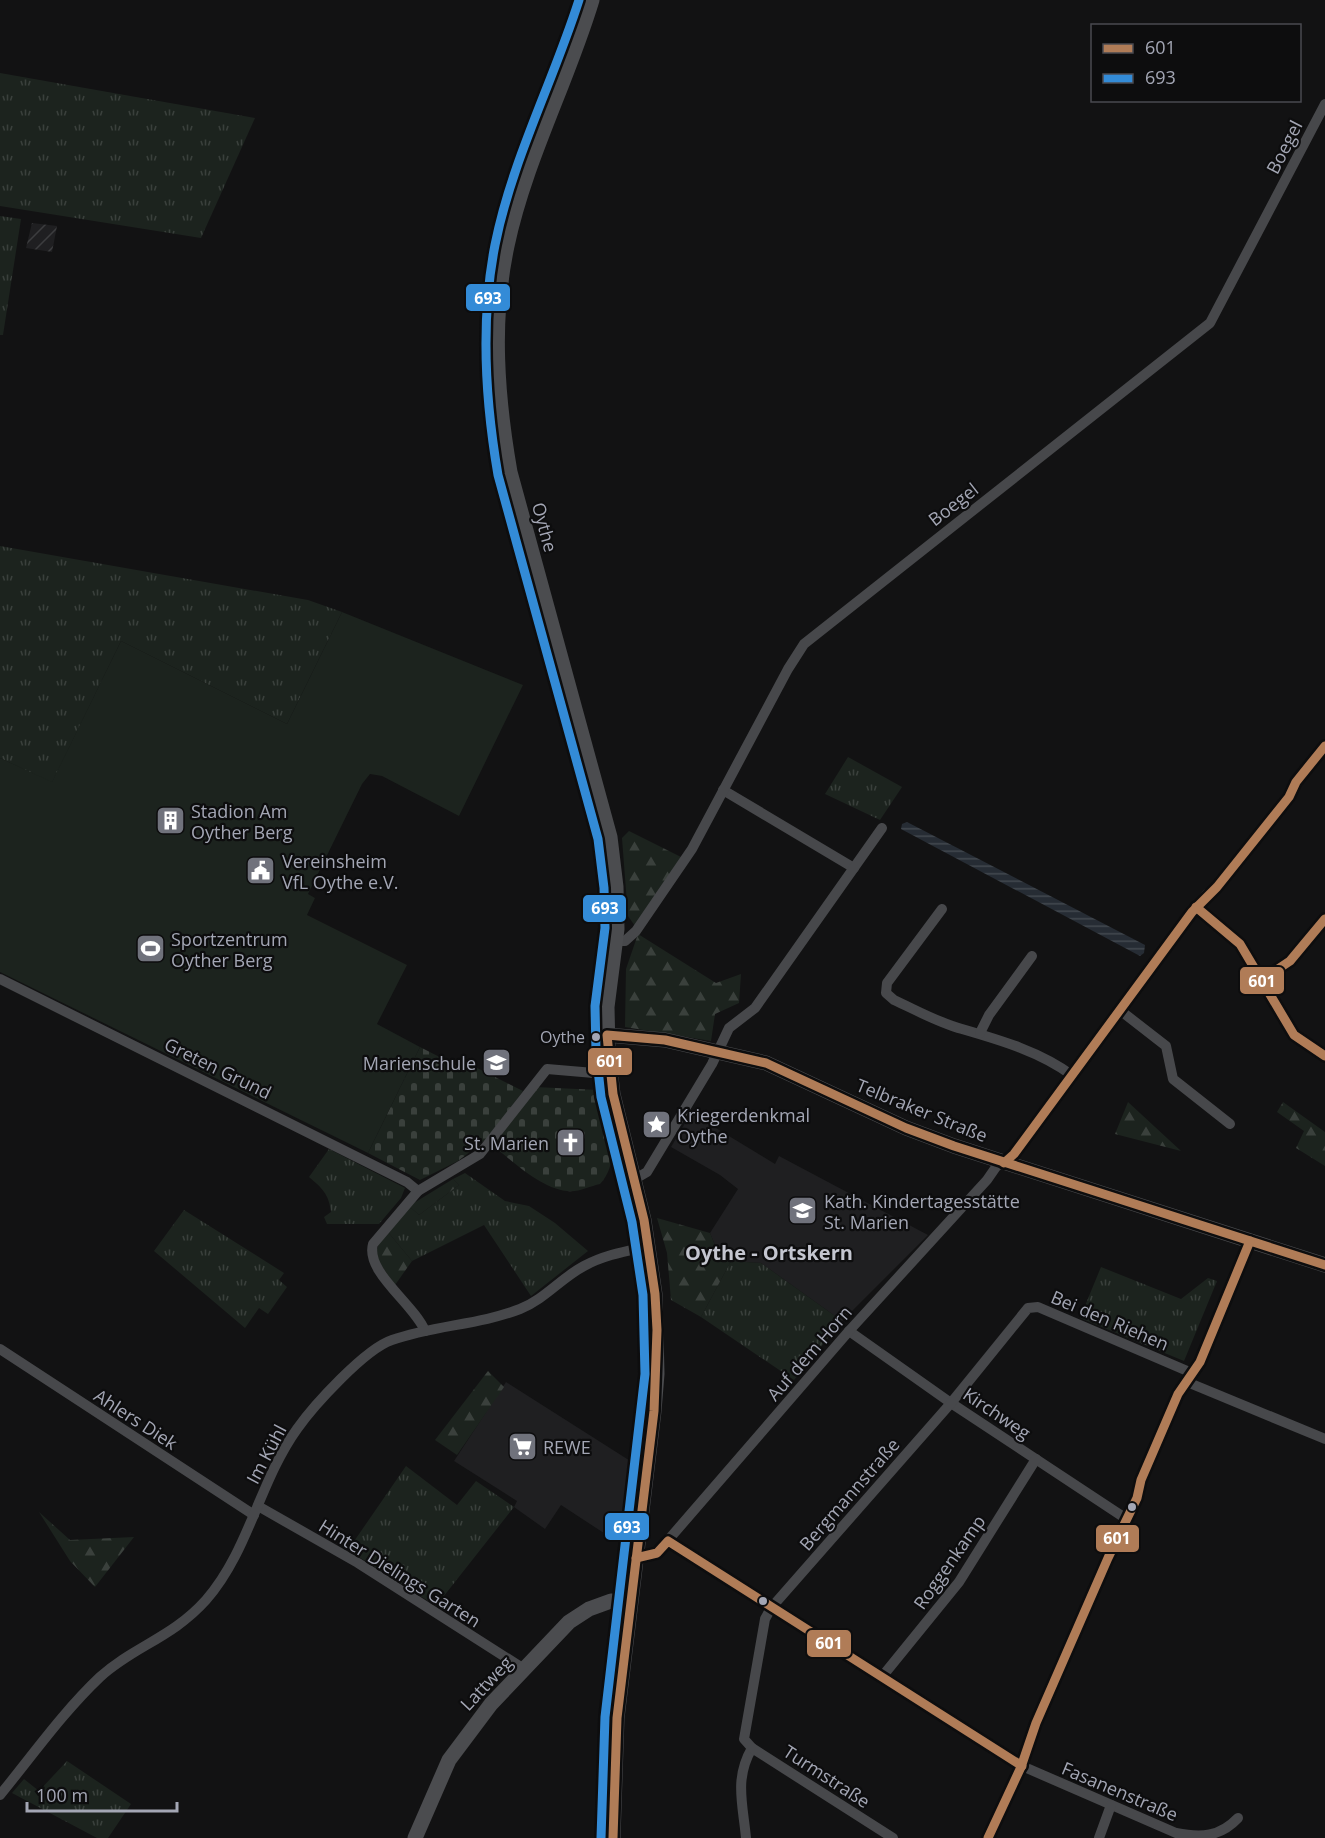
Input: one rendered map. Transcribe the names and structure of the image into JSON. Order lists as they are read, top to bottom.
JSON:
{
  "streets": {
    "main road": ["Oythe", "Telbraker Straße", "Lattweg"],
    "street": [
      "Boegel",
      "Greten Grund",
      "Bei den Riehen",
      "Auf dem Horn",
      "Kirchweg",
      "Ahlers Diek",
      "Im Kühl",
      "Bergmannstraße",
      "Roggenkamp",
      "Hinter Dielings Garten",
      "Turmstraße",
      "Fasanenstraße"
    ]
  },
  "crossings": [
    ["Boegel", "Oythe"],
    ["Oythe", "Telbraker Straße"],
    ["Oythe", "Auf dem Horn"],
    ["Oythe", "Im Kühl"],
    ["Oythe", "Lattweg"],
    ["Telbraker Straße", "Auf dem Horn"],
    ["Bei den Riehen", "Kirchweg"],
    ["Bei den Riehen", "Bergmannstraße"],
    ["Auf dem Horn", "Kirchweg"],
    ["Auf dem Horn", "Fasanenstraße"],
    ["Kirchweg", "Bergmannstraße"],
    ["Kirchweg", "Roggenkamp"],
    ["Ahlers Diek", "Im Kühl"],
    ["Ahlers Diek", "Hinter Dielings Garten"],
    ["Im Kühl", "Hinter Dielings Garten"],
    ["Bergmannstraße", "Fasanenstraße"],
    ["Roggenkamp", "Fasanenstraße"],
    ["Hinter Dielings Garten", "Lattweg"]
  ],
  "districts": ["Oythe - Ortskern"],
  "places": {
    "building": ["Stadion Am Oyther Berg"],
    "public building": ["Vereinsheim VfL Oythe e.V."],
    "sports": ["Sportzentrum Oyther Berg"],
    "other": ["Oythe"],
    "school or university": ["Marienschule", "Kath. Kindertagesstätte St. Marien"],
    "place": ["Kriegerdenkmal Oythe"],
    "church": ["St. Marien"],
    "supermarket": ["REWE"]
  },
  "lines": ["transit line 693", "transit line 601"],
  "legend": ["601", "693"],
  "scale_bar": "100 m"
}
